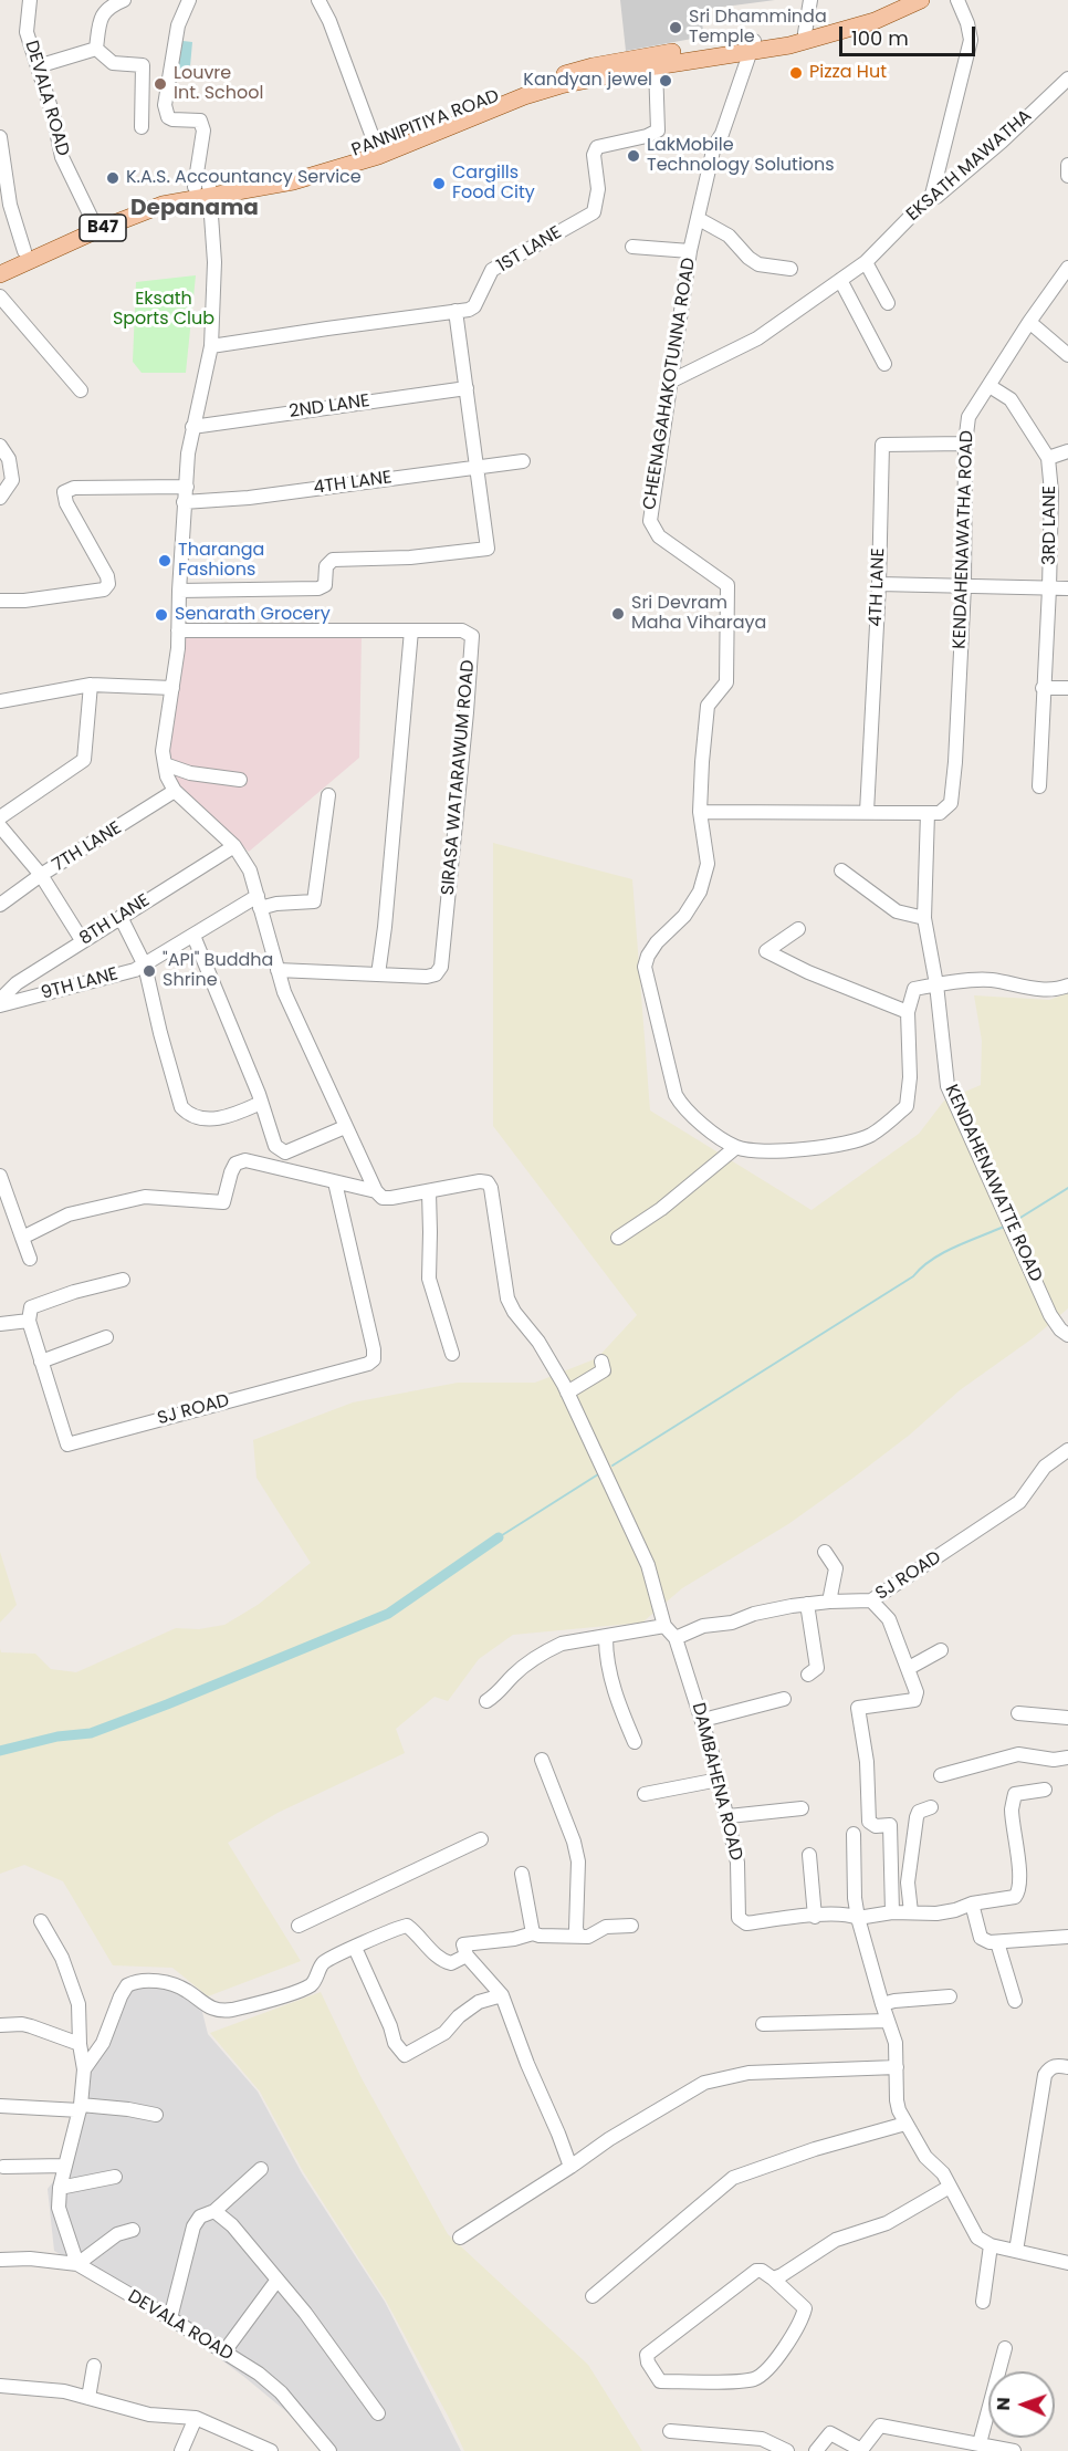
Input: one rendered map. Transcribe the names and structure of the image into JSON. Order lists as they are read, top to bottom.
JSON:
{
  "streets": {
    "main road": ["PANNIPITIYA ROAD", "B47"],
    "street": [
      "DEVALA ROAD",
      "EKSATH MAWATHA",
      "1ST LANE",
      "CHEENAGAHAKOTUNNA ROAD",
      "2ND LANE",
      "4TH LANE",
      "3RD LANE",
      "KENDAHENAWATHA ROAD",
      "SIRASA WATARAWUM ROAD",
      "7TH LANE",
      "8TH LANE",
      "9TH LANE",
      "KENDAHENAWATTE ROAD",
      "SJ ROAD",
      "DAMBAHENA ROAD"
    ]
  },
  "crossings": [
    ["DEVALA ROAD", "PANNIPITIYA ROAD"],
    ["PANNIPITIYA ROAD", "1ST LANE"],
    ["PANNIPITIYA ROAD", "CHEENAGAHAKOTUNNA ROAD"],
    ["EKSATH MAWATHA", "CHEENAGAHAKOTUNNA ROAD"],
    ["4TH LANE", "KENDAHENAWATHA ROAD"],
    ["3RD LANE", "KENDAHENAWATHA ROAD"],
    ["KENDAHENAWATHA ROAD", "KENDAHENAWATTE ROAD"],
    ["SJ ROAD", "DAMBAHENA ROAD"]
  ],
  "districts": ["Depanama"],
  "parks": ["Eksath Sports Club"],
  "places": [
    "Sri Dhamminda Temple",
    "Pizza Hut",
    "Kandyan jewel",
    "Louvre Int. School",
    "LakMobile Technology Solutions",
    "K.A.S. Accountancy Service",
    "Cargills Food City",
    "Tharanga Fashions",
    "Sri Devram Maha Viharaya",
    "Senarath Grocery",
    "\"API\" Buddha Shrine"
  ],
  "scale_bar": "100 m",
  "north": "left"
}
